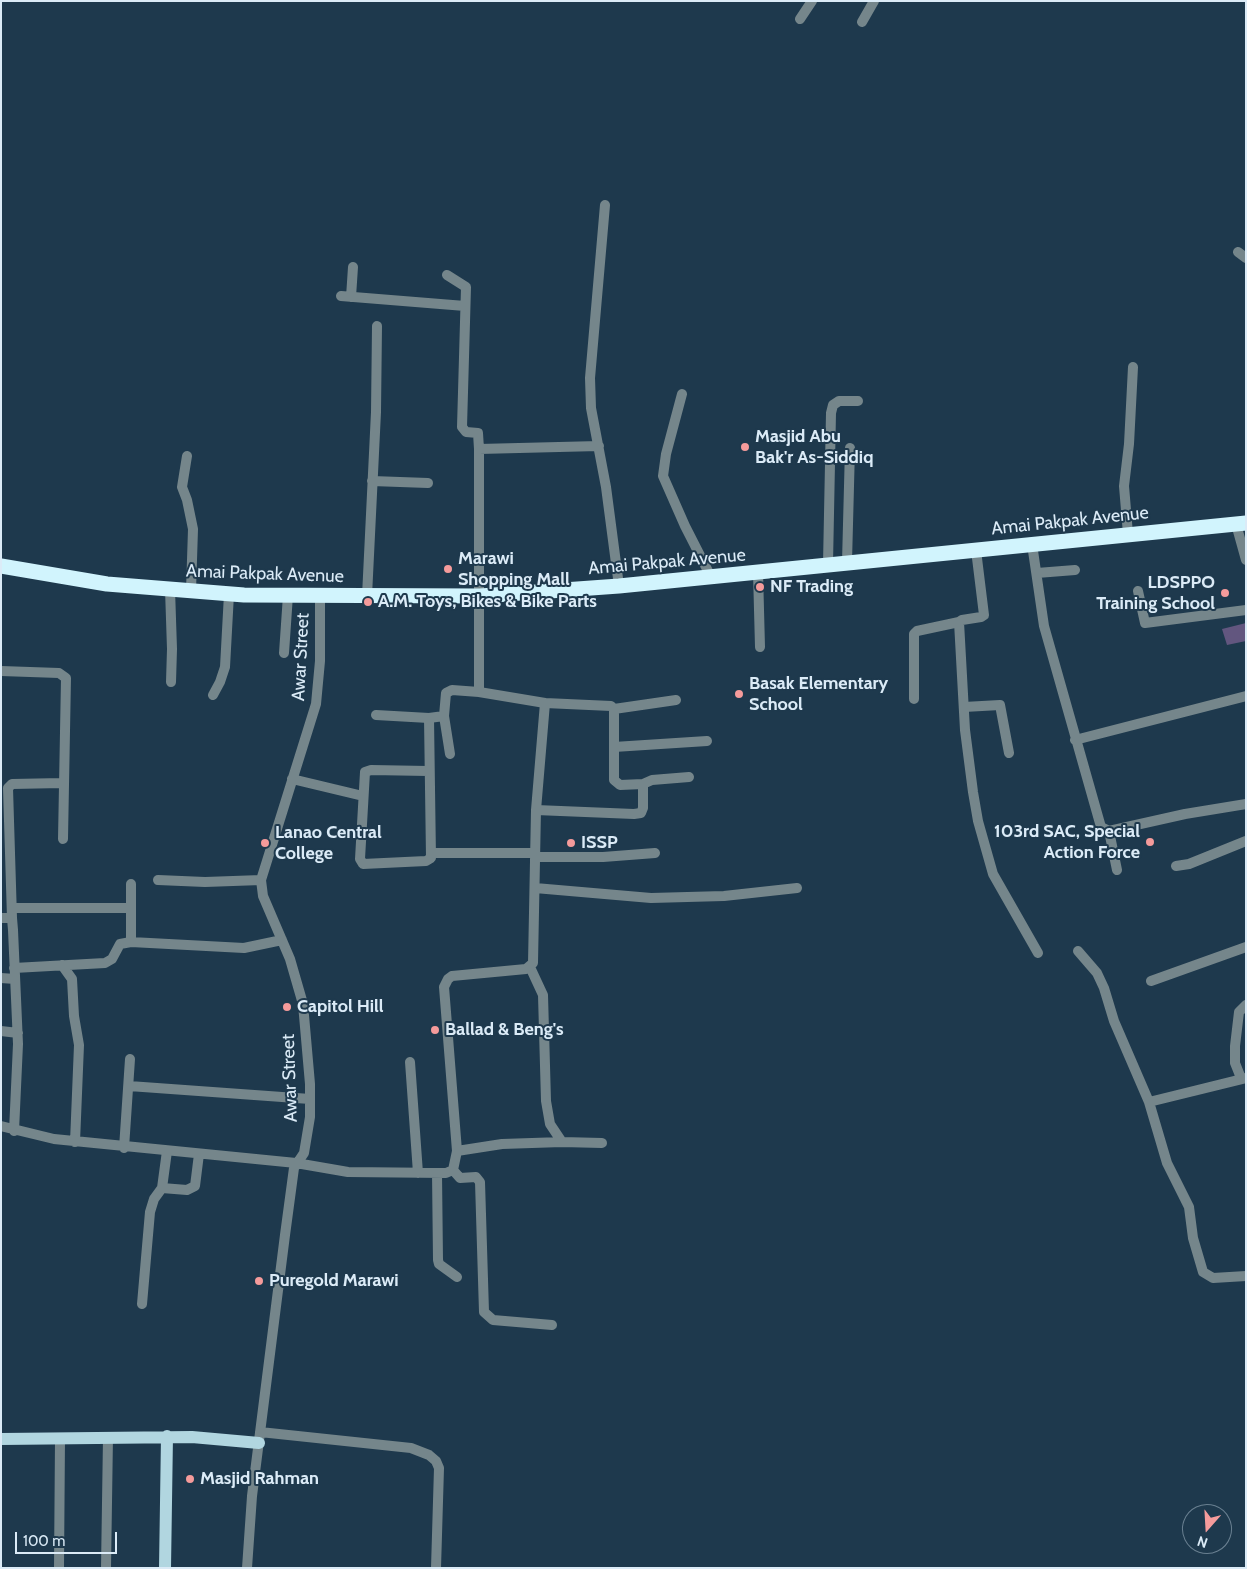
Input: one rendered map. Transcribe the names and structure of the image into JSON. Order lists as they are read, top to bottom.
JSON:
{
  "streets": {
    "highway": ["Amai Pakpak Avenue"],
    "street": ["Awar Street"]
  },
  "crossings": [
    ["Amai Pakpak Avenue", "Awar Street"]
  ],
  "places": [
    "Masjid Abu Bak'r As-Siddiq",
    "Marawi Shopping Mall",
    "NF Trading",
    "LDSPPO Training School",
    "A.M. Toys, Bikes & Bike Parts",
    "Basak Elementary School",
    "103rd SAC, Special Action Force",
    "Lanao Central College",
    "ISSP",
    "Capitol Hill",
    "Ballad & Beng's",
    "Puregold Marawi",
    "Masjid Rahman"
  ],
  "scale_bar": "100 m",
  "north": "bottom"
}
